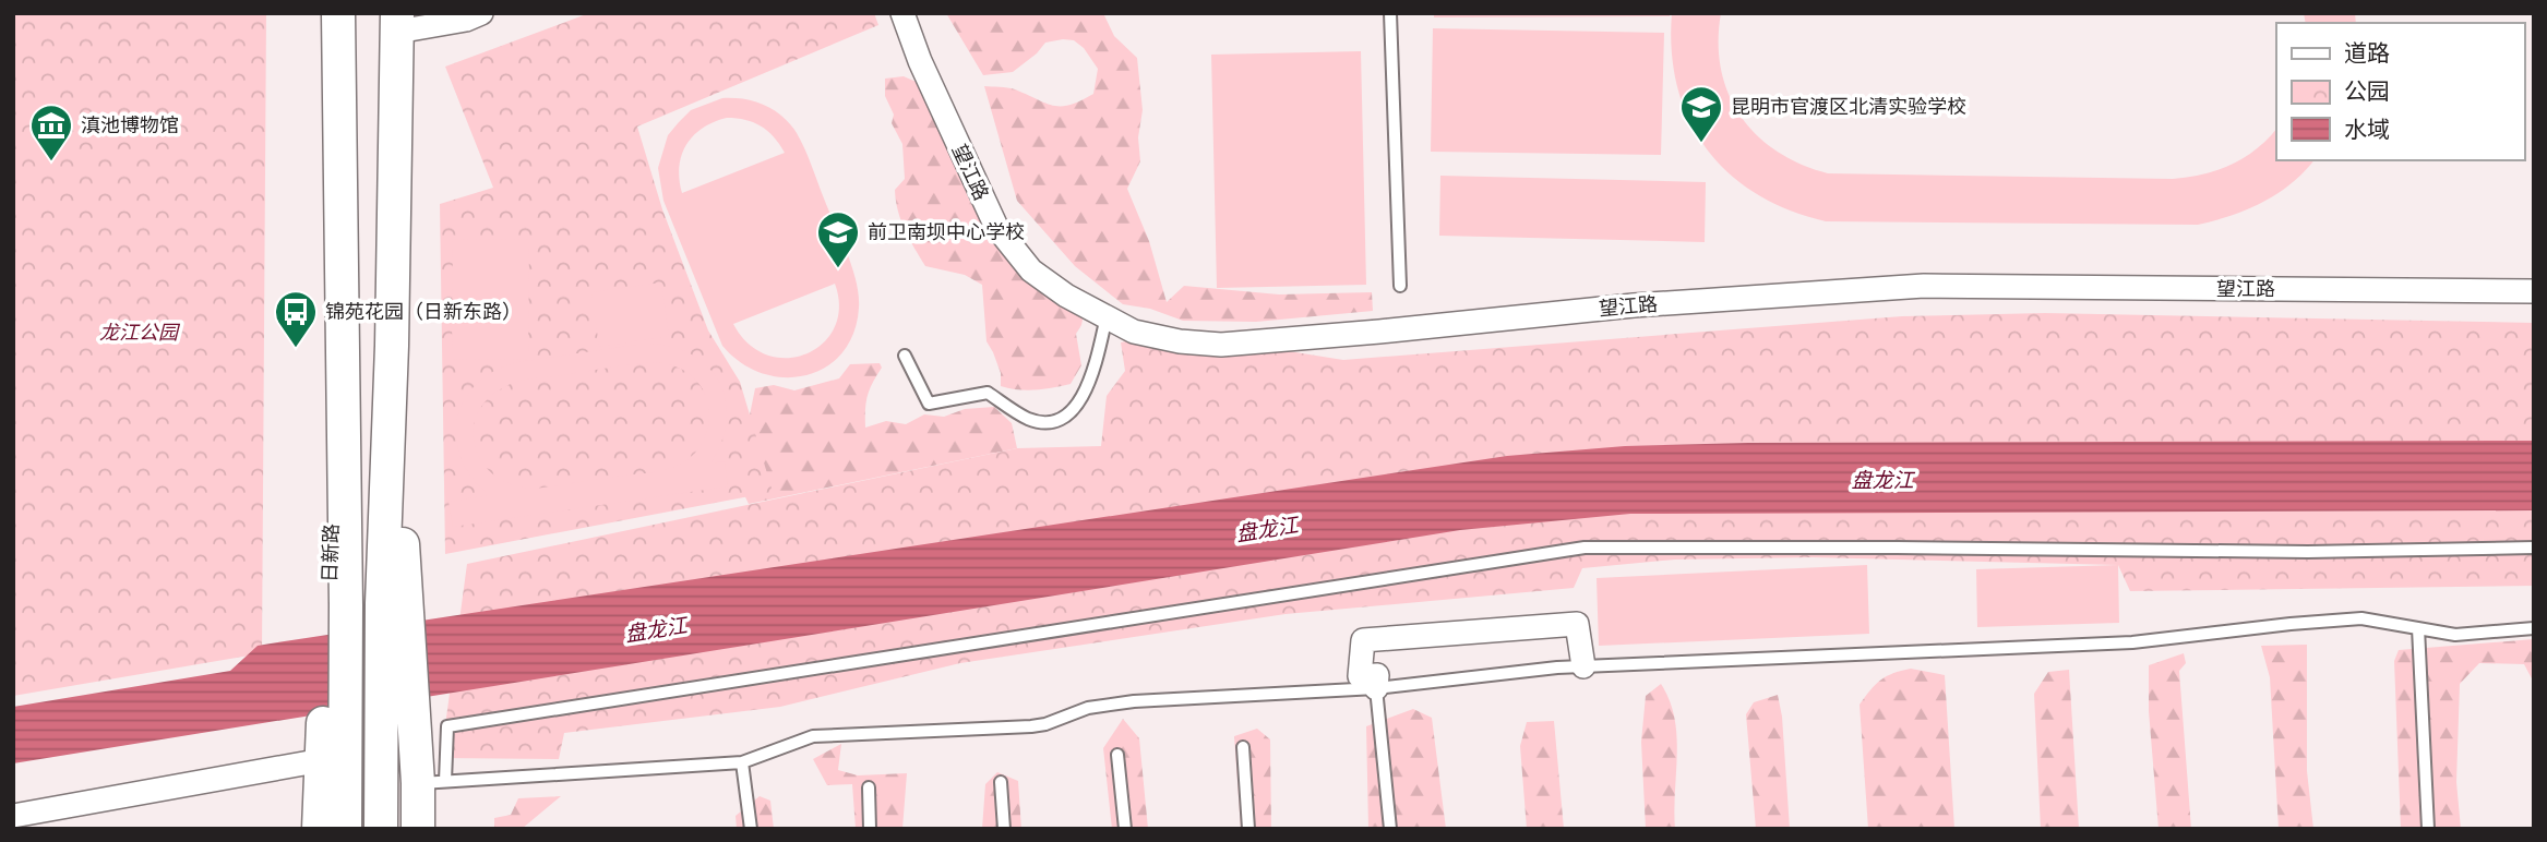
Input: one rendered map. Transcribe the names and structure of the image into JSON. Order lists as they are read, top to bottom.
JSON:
{
  "streets": {
    "main road": ["日新路"],
    "street": ["望江路"]
  },
  "water": ["盘龙江"],
  "parks": ["龙江公园"],
  "places": {
    "school or university": ["昆明市官渡区北清实验学校", "前卫南坝中心学校"],
    "museum": ["滇池博物馆"],
    "bus stop": ["锦苑花园（日新东路）"]
  },
  "legend": ["道路", "公园", "水域"]
}
